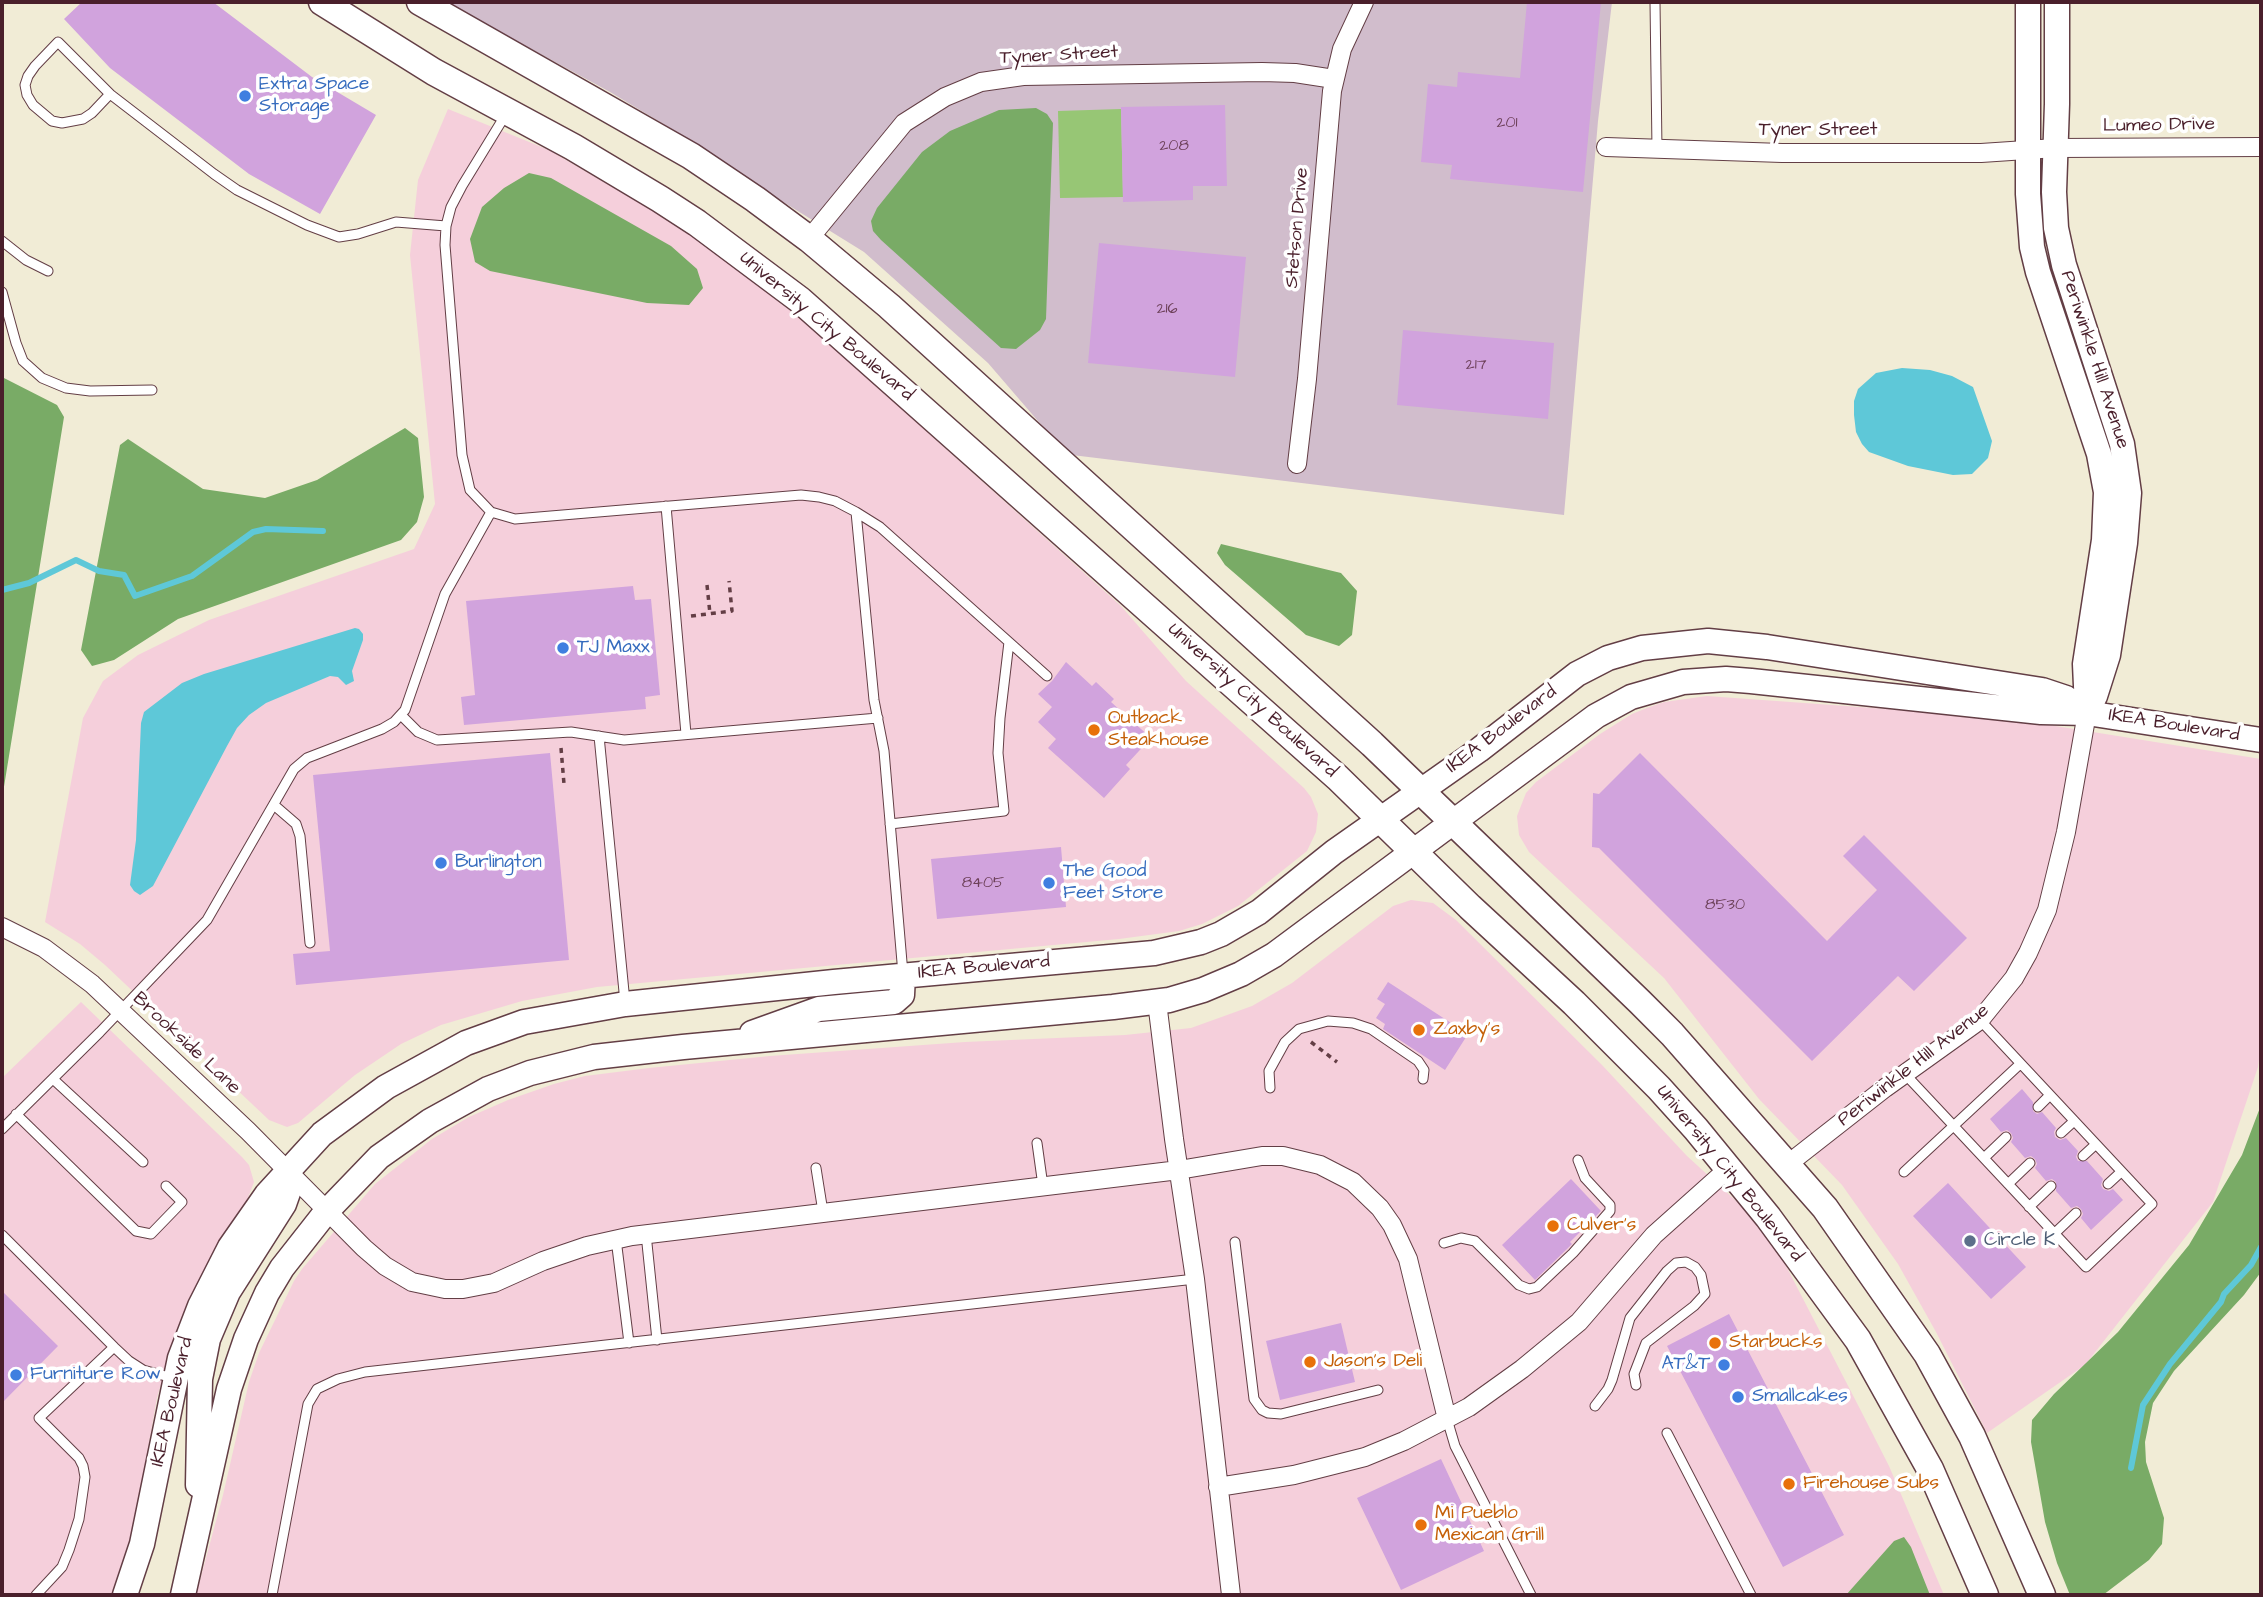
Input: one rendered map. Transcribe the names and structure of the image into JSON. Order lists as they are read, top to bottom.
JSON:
{
  "streets": {
    "main road": ["University City Boulevard"],
    "street": [
      "Tyner Street",
      "Lumeo Drive",
      "Stetson Drive",
      "Periwinkle Hill Avenue",
      "IKEA Boulevard",
      "Brookside Lane"
    ]
  },
  "crossings": [
    ["Tyner Street", "Lumeo Drive"],
    ["Tyner Street", "Stetson Drive"],
    ["Tyner Street", "Periwinkle Hill Avenue"],
    ["Lumeo Drive", "Periwinkle Hill Avenue"],
    ["University City Boulevard", "IKEA Boulevard"],
    ["Periwinkle Hill Avenue", "IKEA Boulevard"],
    ["IKEA Boulevard", "Brookside Lane"]
  ],
  "places": [
    "Extra Space Storage",
    "TJ Maxx",
    "Outback Steakhouse",
    "Burlington",
    "The Good Feet Store",
    "Zaxby's",
    "Culver's",
    "Circle K",
    "Starbucks",
    "Jason's Deli",
    "AT&T",
    "Furniture Row",
    "Smallcakes",
    "Firehouse Subs",
    "Mi Pueblo Mexican Grill"
  ],
  "house_numbers": [
    "201",
    "208",
    "216",
    "217",
    "8405",
    "8530"
  ]
}
